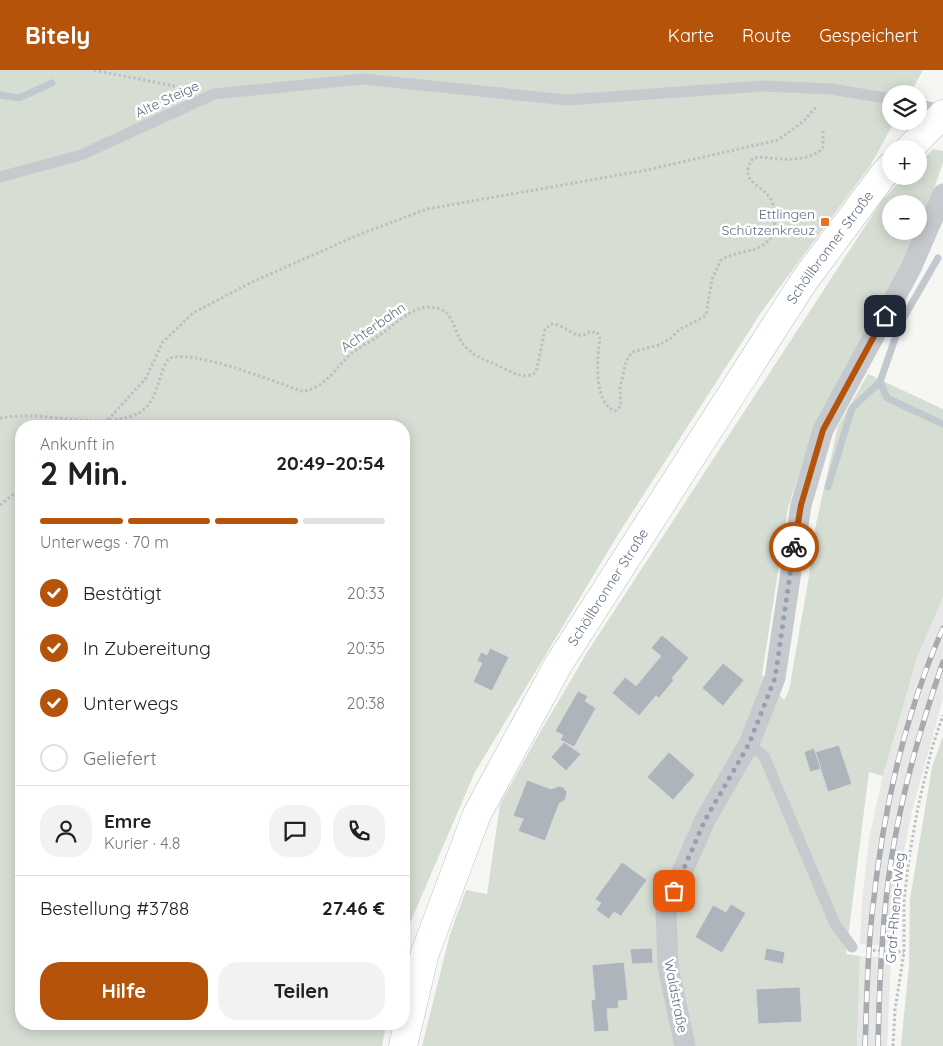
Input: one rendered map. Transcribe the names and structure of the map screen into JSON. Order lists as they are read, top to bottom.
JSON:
{
  "streets": {
    "main road": ["Schöllbronner Straße"],
    "street": ["Waldstraße"],
    "lane": ["Alte Steige"],
    "path": ["Achterbahn", "Graf-Rhena-Weg"]
  },
  "places": {
    "transit": ["Ettlingen Schützenkreuz"]
  },
  "page": {
    "header": "Bitely",
    "nav": ["Karte", "Route", "Gespeichert"],
    "map_buttons": ["+", "−"],
    "heading": ["2 Min.", "Ankunft in", "20:49–20:54"],
    "panel": [
      "Emre",
      "Kurier · 4.8",
      "Bestellung #3788",
      "27.46 €"
    ],
    "bar": "Unterwegs · 70 m",
    "list": [
      ["Bestätigt", "20:33"],
      ["In Zubereitung", "20:35"],
      ["Unterwegs", "20:38"],
      "Geliefert"
    ],
    "buttons": ["Hilfe", "Teilen"]
  }
}
